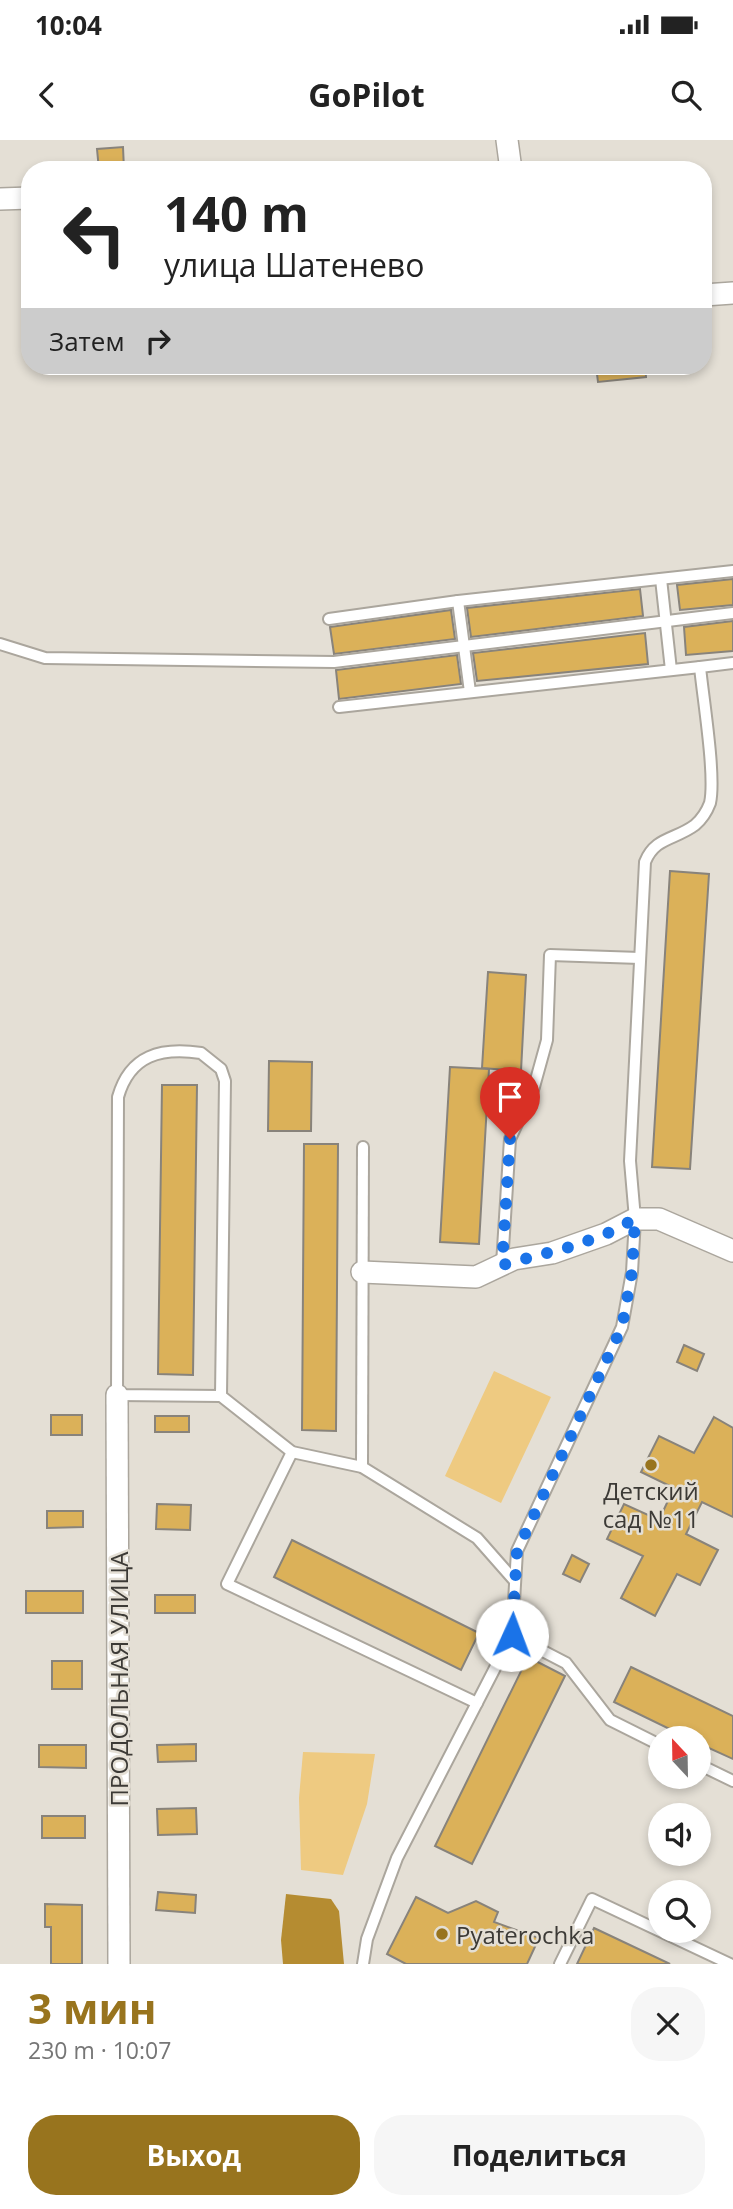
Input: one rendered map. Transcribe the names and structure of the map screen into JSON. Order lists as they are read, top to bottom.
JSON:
{
  "streets": {
    "street": ["ПРОДОЛЬНАЯ УЛИЦА"]
  },
  "places": ["Детский сад №11", "Pyaterochka"],
  "north": "top",
  "page": {
    "status": "10:04",
    "header": "GoPilot",
    "turn": ["140 m", "улица Шатенево"],
    "then": "Затем",
    "heading": ["3 мин", "230 m · 10:07"],
    "buttons": ["Выход", "Поделиться"]
  }
}
